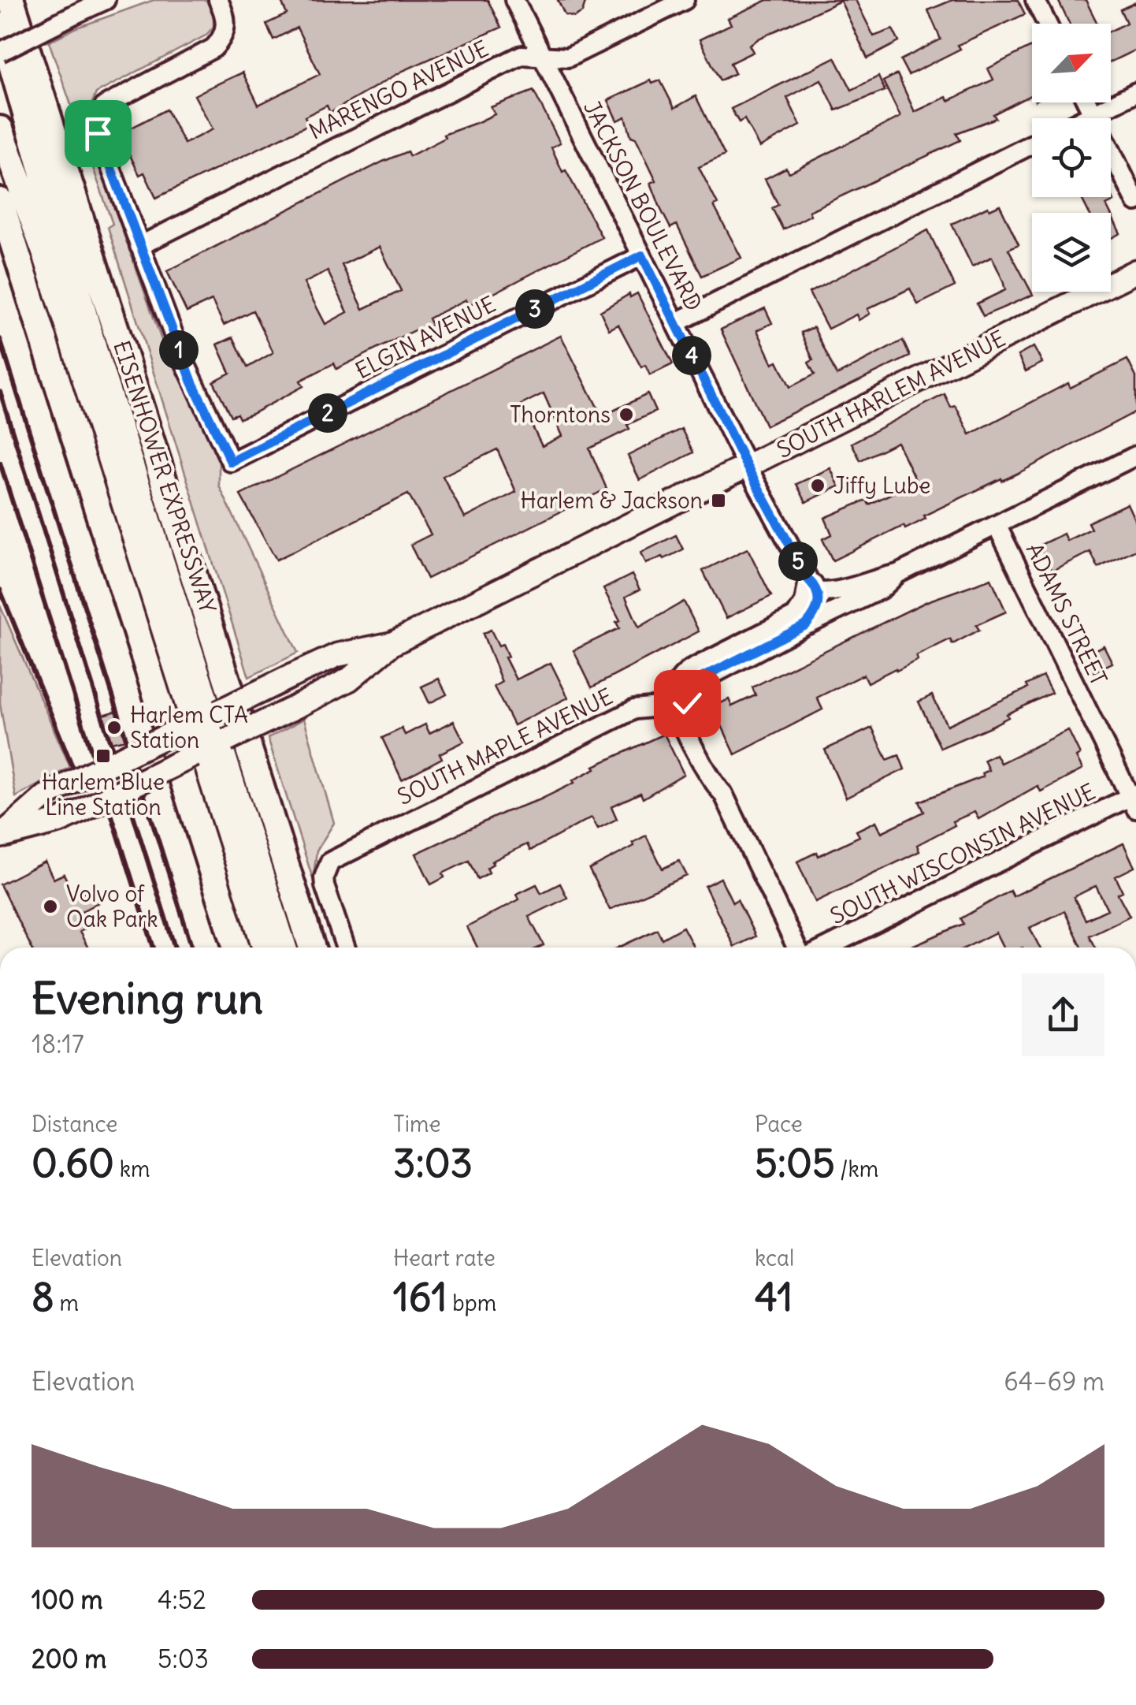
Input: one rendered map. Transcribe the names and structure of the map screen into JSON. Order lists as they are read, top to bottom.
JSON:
{
  "streets": {
    "highway": ["EISENHOWER EXPRESSWAY"],
    "main road": ["SOUTH HARLEM AVENUE"],
    "street": [
      "MARENGO AVENUE",
      "JACKSON BOULEVARD",
      "ELGIN AVENUE",
      "ADAMS STREET",
      "SOUTH MAPLE AVENUE",
      "SOUTH WISCONSIN AVENUE"
    ]
  },
  "crossings": [
    ["MARENGO AVENUE", "JACKSON BOULEVARD"],
    ["MARENGO AVENUE", "ELGIN AVENUE"],
    ["JACKSON BOULEVARD", "ELGIN AVENUE"],
    ["JACKSON BOULEVARD", "SOUTH HARLEM AVENUE"],
    ["ADAMS STREET", "SOUTH WISCONSIN AVENUE"]
  ],
  "places": {
    "other": [
      "Thorntons",
      "Jiffy Lube",
      "Harlem CTA Station",
      "Volvo of Oak Park"
    ],
    "transit": ["Harlem & Jackson", "Harlem Blue Line Station"]
  },
  "north": "top right",
  "page": {
    "pins": [
      "3",
      "1",
      "4",
      "2",
      "5"
    ],
    "heading": ["Evening run", "18:17"],
    "stats": [
      ["Distance", "0.60 km"],
      ["Time", "3:03"],
      ["Pace", "5:05 /km"],
      ["Elevation", "8 m"],
      ["Heart rate", "161 bpm"],
      ["kcal", "41"]
    ],
    "chart": ["Elevation", "64–69 m"],
    "list": [
      {
        "name": "100 m",
        "note": "4:52"
      },
      {
        "name": "200 m",
        "note": "5:03"
      }
    ]
  }
}
